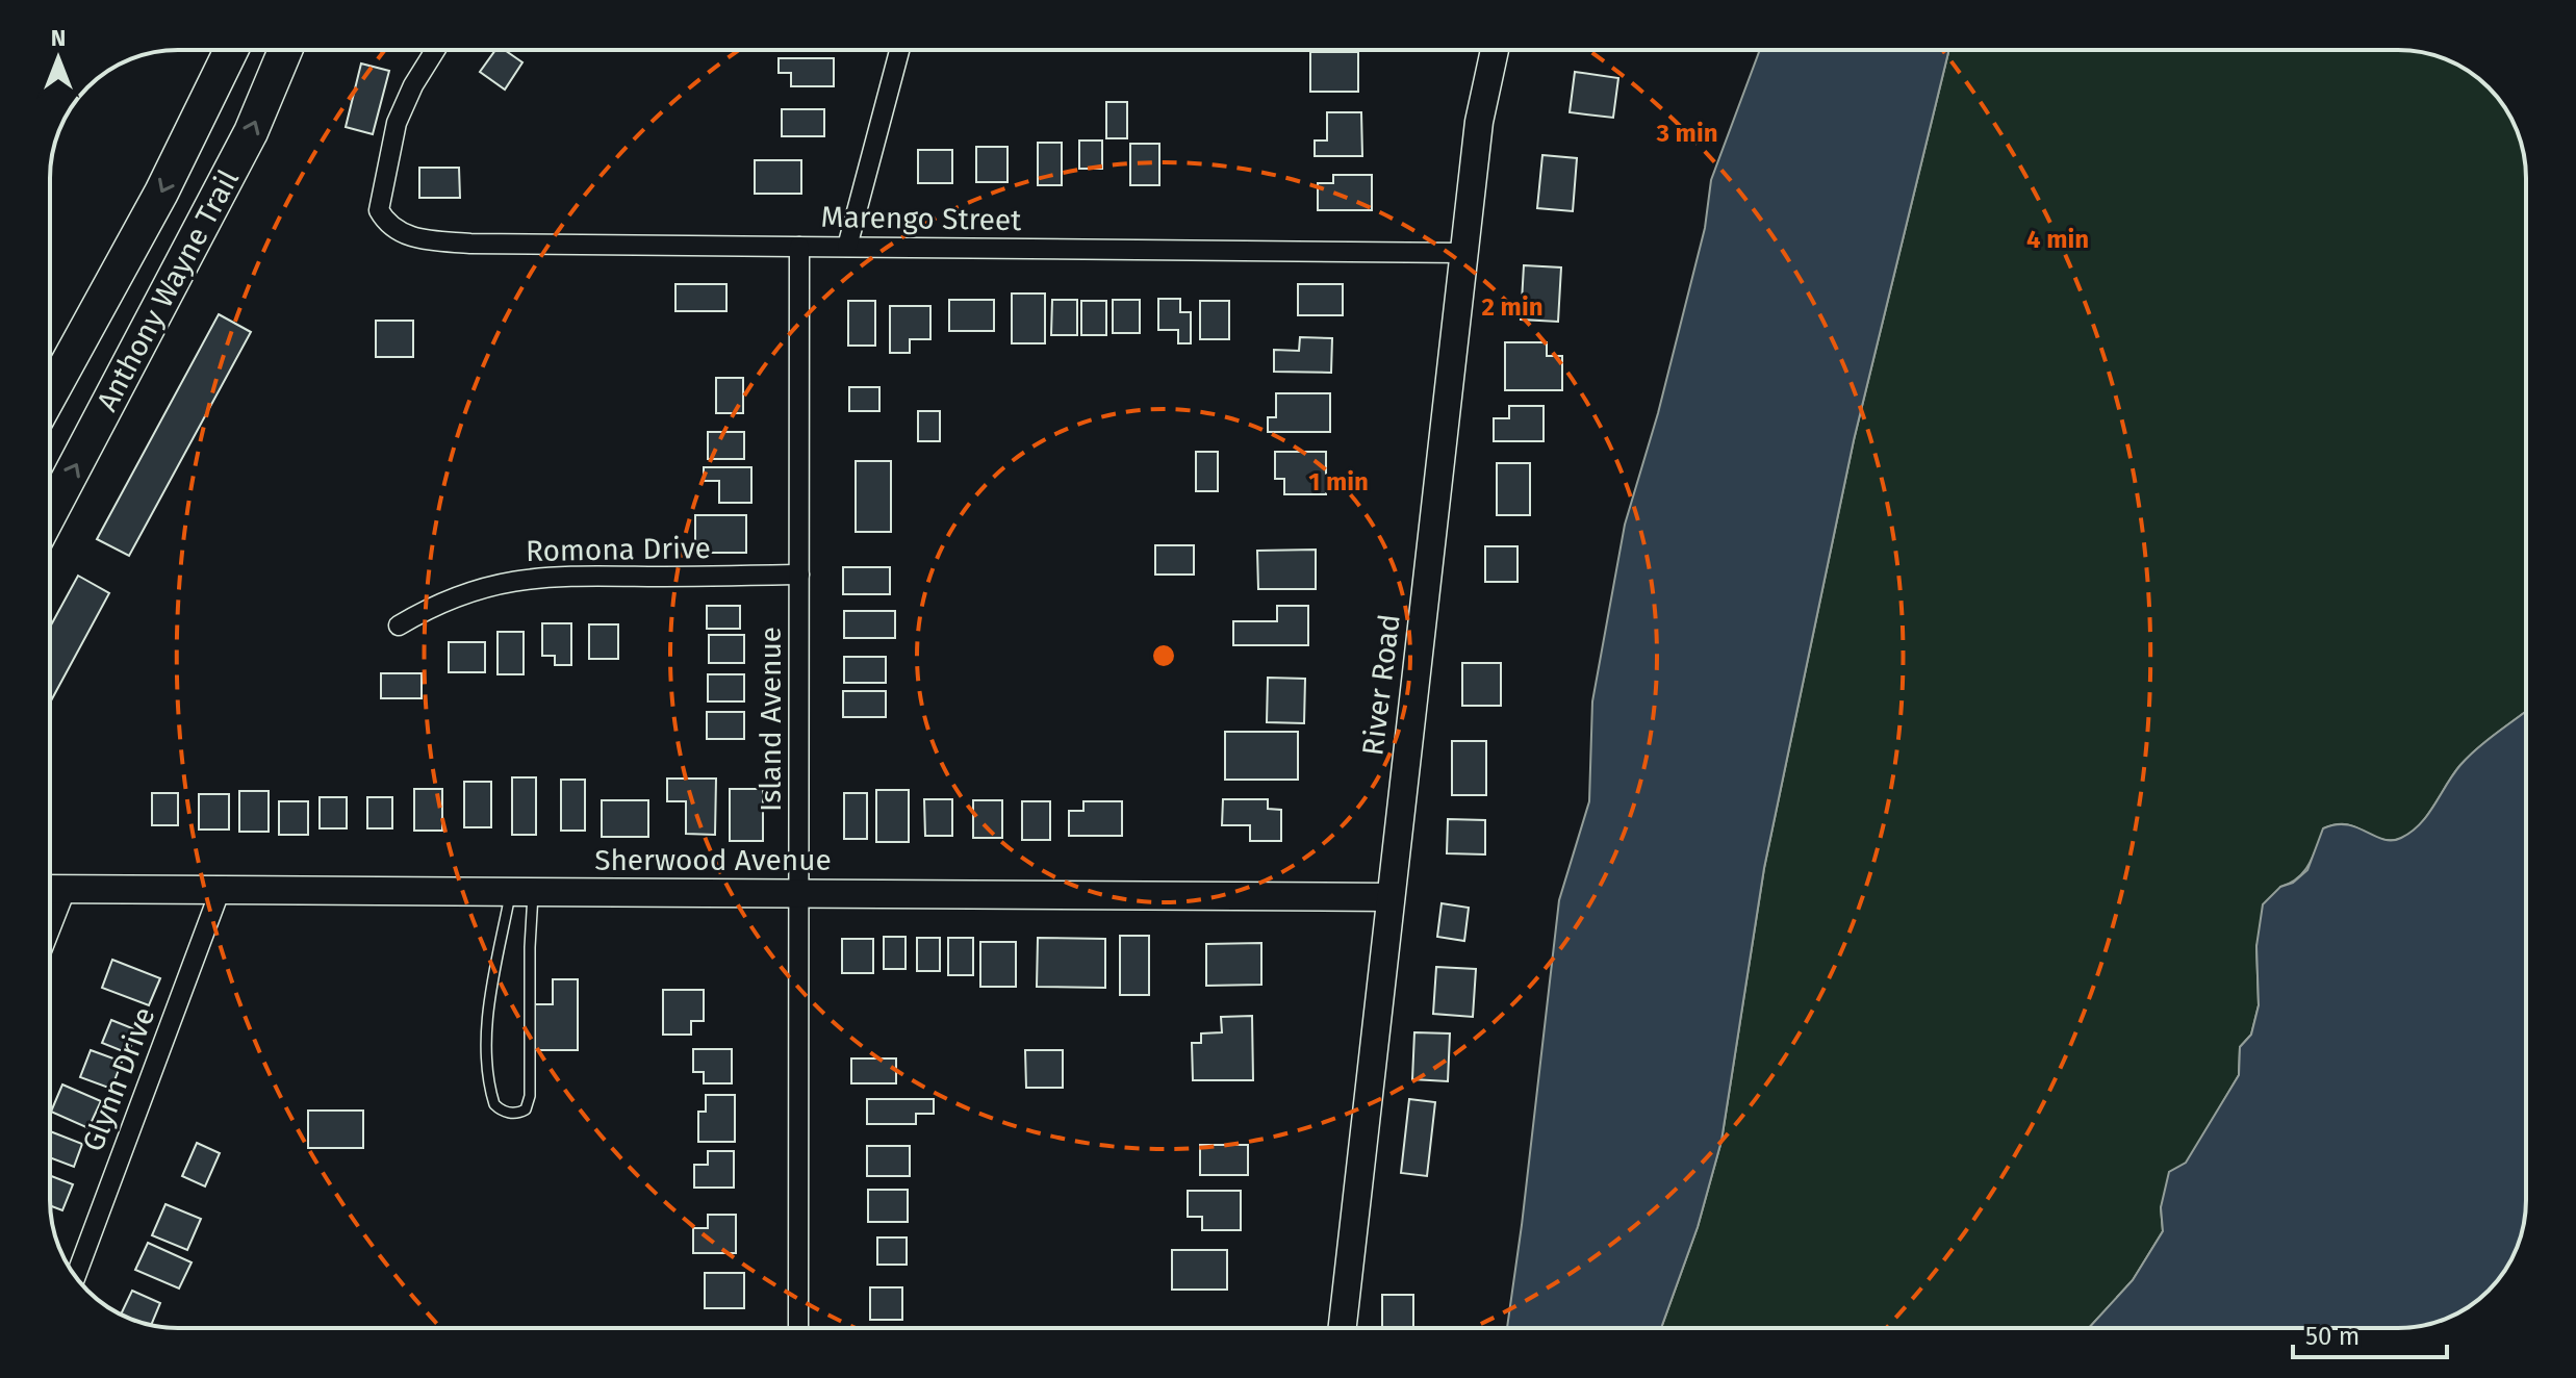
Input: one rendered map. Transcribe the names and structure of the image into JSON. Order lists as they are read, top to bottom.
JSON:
{
  "streets": {
    "highway": ["Anthony Wayne Trail"],
    "street": [
      "Marengo Street",
      "Romona Drive",
      "River Road",
      "Island Avenue",
      "Sherwood Avenue",
      "Glynn Drive"
    ]
  },
  "crossings": [
    ["Marengo Street", "River Road"],
    ["Marengo Street", "Island Avenue"],
    ["Romona Drive", "Island Avenue"],
    ["River Road", "Sherwood Avenue"],
    ["Island Avenue", "Sherwood Avenue"],
    ["Sherwood Avenue", "Glynn Drive"]
  ],
  "scale_bar": "50 m",
  "north": "top",
  "rings": [
    "3 min",
    "4 min",
    "2 min",
    "1 min"
  ]
}
